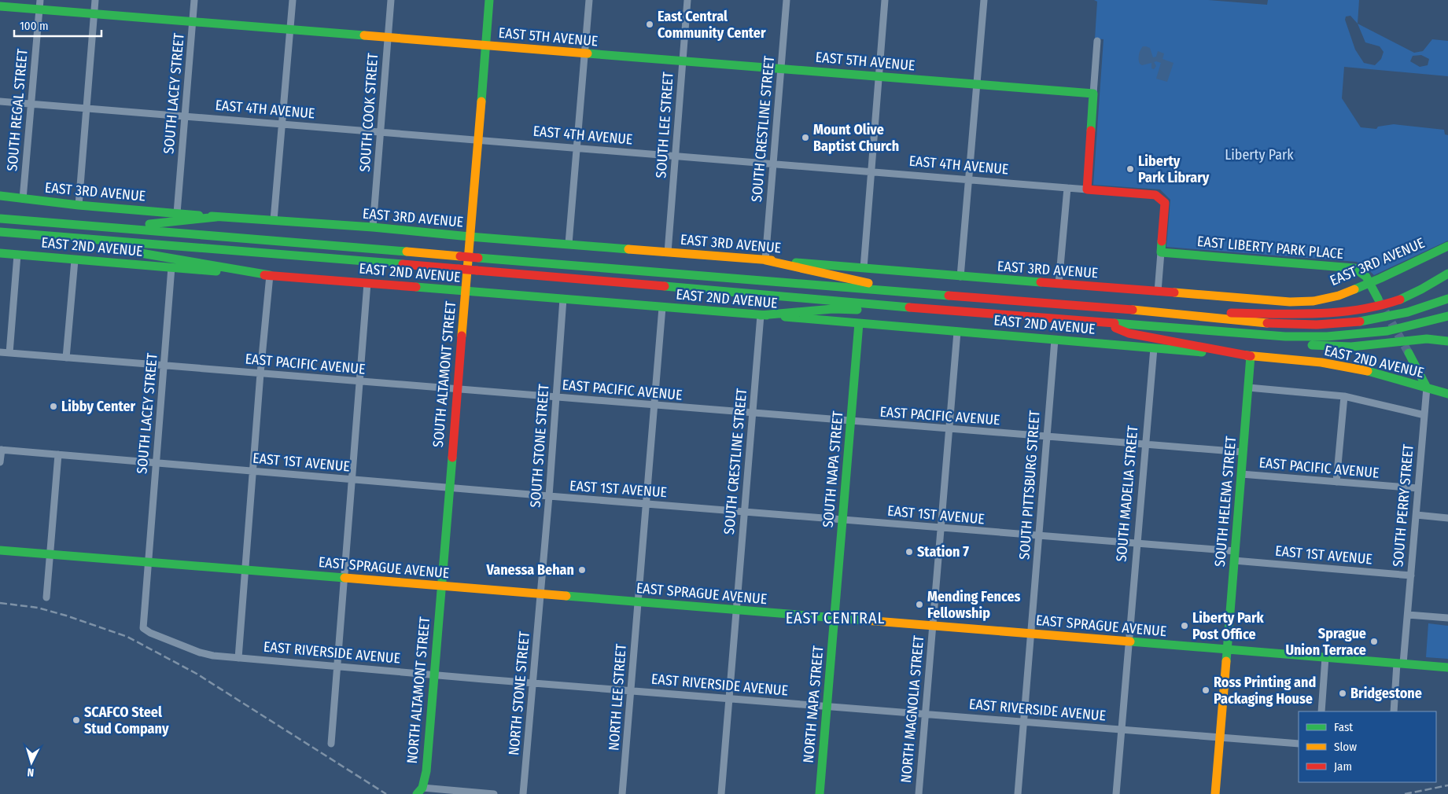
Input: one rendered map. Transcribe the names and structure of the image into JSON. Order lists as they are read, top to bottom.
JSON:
{
  "streets": {
    "main road": [
      "EAST 5TH AVENUE",
      "EAST 4TH AVENUE",
      "EAST 3RD AVENUE",
      "EAST 2ND AVENUE",
      "EAST LIBERTY PARK PLACE",
      "SOUTH ALTAMONT STREET",
      "SOUTH NAPA STREET",
      "SOUTH HELENA STREET",
      "EAST SPRAGUE AVENUE",
      "NORTH ALTAMONT STREET",
      "NORTH NAPA STREET"
    ],
    "street": [
      "SOUTH LACEY STREET",
      "SOUTH REGAL STREET",
      "SOUTH COOK STREET",
      "SOUTH LEE STREET",
      "SOUTH CRESTLINE STREET",
      "EAST PACIFIC AVENUE",
      "SOUTH STONE STREET",
      "EAST 1ST AVENUE",
      "SOUTH PITTSBURG STREET",
      "SOUTH MADELIA STREET",
      "SOUTH PERRY STREET",
      "EAST RIVERSIDE AVENUE",
      "NORTH STONE STREET",
      "NORTH LEE STREET",
      "NORTH MAGNOLIA STREET"
    ]
  },
  "crossings": [
    ["EAST 5TH AVENUE", "SOUTH LACEY STREET"],
    ["EAST 5TH AVENUE", "SOUTH REGAL STREET"],
    ["EAST 5TH AVENUE", "SOUTH COOK STREET"],
    ["EAST 5TH AVENUE", "SOUTH LEE STREET"],
    ["EAST 5TH AVENUE", "SOUTH CRESTLINE STREET"],
    ["EAST 5TH AVENUE", "SOUTH ALTAMONT STREET"],
    ["SOUTH LACEY STREET", "EAST 4TH AVENUE"],
    ["SOUTH LACEY STREET", "EAST 3RD AVENUE"],
    ["SOUTH LACEY STREET", "EAST 2ND AVENUE"],
    ["SOUTH LACEY STREET", "EAST PACIFIC AVENUE"],
    ["SOUTH LACEY STREET", "EAST 1ST AVENUE"],
    ["SOUTH LACEY STREET", "EAST SPRAGUE AVENUE"],
    ["SOUTH LACEY STREET", "EAST RIVERSIDE AVENUE"],
    ["EAST 4TH AVENUE", "SOUTH REGAL STREET"],
    ["EAST 4TH AVENUE", "SOUTH COOK STREET"],
    ["EAST 4TH AVENUE", "SOUTH LEE STREET"],
    ["EAST 4TH AVENUE", "SOUTH CRESTLINE STREET"],
    ["EAST 4TH AVENUE", "EAST LIBERTY PARK PLACE"],
    ["EAST 4TH AVENUE", "SOUTH ALTAMONT STREET"],
    ["SOUTH REGAL STREET", "EAST 3RD AVENUE"],
    ["SOUTH COOK STREET", "EAST 3RD AVENUE"],
    ["SOUTH LEE STREET", "EAST 3RD AVENUE"],
    ["SOUTH CRESTLINE STREET", "EAST 3RD AVENUE"],
    ["SOUTH CRESTLINE STREET", "EAST 2ND AVENUE"],
    ["SOUTH CRESTLINE STREET", "EAST PACIFIC AVENUE"],
    ["SOUTH CRESTLINE STREET", "EAST 1ST AVENUE"],
    ["SOUTH CRESTLINE STREET", "EAST SPRAGUE AVENUE"],
    ["SOUTH CRESTLINE STREET", "EAST RIVERSIDE AVENUE"],
    ["EAST 3RD AVENUE", "EAST LIBERTY PARK PLACE"],
    ["EAST 3RD AVENUE", "SOUTH ALTAMONT STREET"],
    ["EAST 2ND AVENUE", "SOUTH ALTAMONT STREET"],
    ["EAST 2ND AVENUE", "SOUTH STONE STREET"],
    ["EAST 2ND AVENUE", "SOUTH NAPA STREET"],
    ["EAST 2ND AVENUE", "SOUTH PITTSBURG STREET"],
    ["EAST 2ND AVENUE", "SOUTH MADELIA STREET"],
    ["EAST 2ND AVENUE", "SOUTH HELENA STREET"],
    ["EAST 2ND AVENUE", "SOUTH PERRY STREET"],
    ["EAST 2ND AVENUE", "NORTH MAGNOLIA STREET"],
    ["EAST PACIFIC AVENUE", "SOUTH ALTAMONT STREET"],
    ["EAST PACIFIC AVENUE", "SOUTH STONE STREET"],
    ["EAST PACIFIC AVENUE", "SOUTH NAPA STREET"],
    ["EAST PACIFIC AVENUE", "SOUTH PITTSBURG STREET"],
    ["EAST PACIFIC AVENUE", "SOUTH MADELIA STREET"],
    ["EAST PACIFIC AVENUE", "SOUTH HELENA STREET"],
    ["EAST PACIFIC AVENUE", "SOUTH PERRY STREET"],
    ["EAST PACIFIC AVENUE", "NORTH MAGNOLIA STREET"],
    ["SOUTH ALTAMONT STREET", "EAST 1ST AVENUE"],
    ["SOUTH ALTAMONT STREET", "EAST SPRAGUE AVENUE"],
    ["SOUTH ALTAMONT STREET", "NORTH ALTAMONT STREET"],
    ["SOUTH STONE STREET", "EAST 1ST AVENUE"],
    ["SOUTH STONE STREET", "EAST SPRAGUE AVENUE"],
    ["SOUTH STONE STREET", "NORTH STONE STREET"],
    ["EAST 1ST AVENUE", "SOUTH NAPA STREET"],
    ["EAST 1ST AVENUE", "SOUTH PITTSBURG STREET"],
    ["EAST 1ST AVENUE", "SOUTH MADELIA STREET"],
    ["EAST 1ST AVENUE", "SOUTH HELENA STREET"],
    ["EAST 1ST AVENUE", "SOUTH PERRY STREET"],
    ["EAST 1ST AVENUE", "NORTH MAGNOLIA STREET"],
    ["SOUTH NAPA STREET", "EAST SPRAGUE AVENUE"],
    ["SOUTH NAPA STREET", "NORTH NAPA STREET"],
    ["SOUTH PITTSBURG STREET", "EAST SPRAGUE AVENUE"],
    ["SOUTH PITTSBURG STREET", "EAST RIVERSIDE AVENUE"],
    ["SOUTH MADELIA STREET", "EAST SPRAGUE AVENUE"],
    ["SOUTH MADELIA STREET", "EAST RIVERSIDE AVENUE"],
    ["SOUTH HELENA STREET", "EAST SPRAGUE AVENUE"],
    ["SOUTH HELENA STREET", "EAST RIVERSIDE AVENUE"],
    ["SOUTH PERRY STREET", "EAST SPRAGUE AVENUE"],
    ["EAST SPRAGUE AVENUE", "NORTH ALTAMONT STREET"],
    ["EAST SPRAGUE AVENUE", "NORTH STONE STREET"],
    ["EAST SPRAGUE AVENUE", "NORTH LEE STREET"],
    ["EAST SPRAGUE AVENUE", "NORTH NAPA STREET"],
    ["EAST SPRAGUE AVENUE", "NORTH MAGNOLIA STREET"],
    ["EAST RIVERSIDE AVENUE", "NORTH ALTAMONT STREET"],
    ["EAST RIVERSIDE AVENUE", "NORTH STONE STREET"],
    ["EAST RIVERSIDE AVENUE", "NORTH LEE STREET"],
    ["EAST RIVERSIDE AVENUE", "NORTH NAPA STREET"],
    ["EAST RIVERSIDE AVENUE", "NORTH MAGNOLIA STREET"]
  ],
  "districts": ["EAST CENTRAL"],
  "parks": ["Liberty Park"],
  "places": [
    "East Central Community Center",
    "Mount Olive Baptist Church",
    "Liberty Park Library",
    "Libby Center",
    "Station 7",
    "Vanessa Behan",
    "Mending Fences Fellowship",
    "Liberty Park Post Office",
    "Sprague Union Terrace",
    "Ross Printing and Packaging House",
    "Bridgestone",
    "SCAFCO Steel Stud Company"
  ],
  "legend": ["Fast", "Slow", "Jam"],
  "scale_bar": "100 m",
  "north": "bottom"
}
